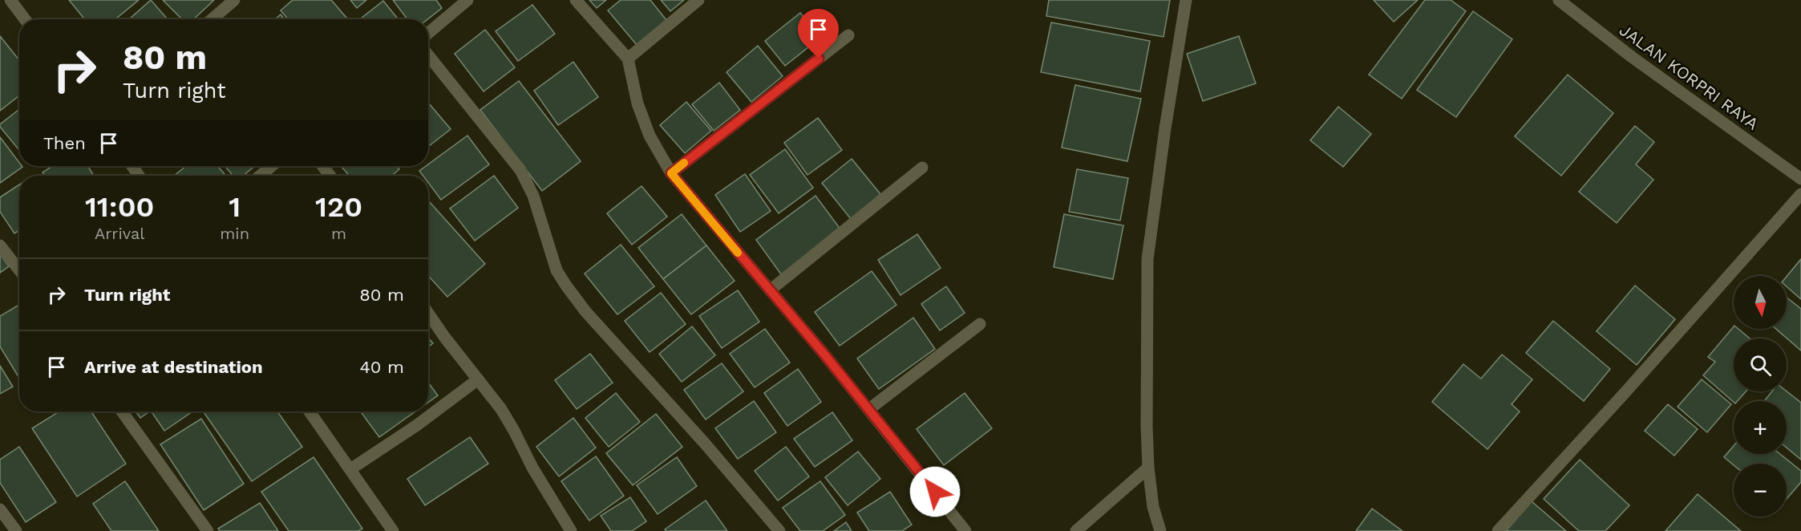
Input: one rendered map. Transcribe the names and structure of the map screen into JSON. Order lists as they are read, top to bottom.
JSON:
{
  "streets": {
    "street": ["JALAN KORPRI RAYA"]
  },
  "north": "bottom",
  "page": {
    "turn": ["80 m", "Turn right"],
    "then": "Then",
    "eta": [
      "11:00",
      "Arrival",
      "1",
      "min",
      "120",
      "m"
    ],
    "list": [
      {
        "name": "Turn right",
        "value": "80 m"
      },
      {
        "name": "Arrive at destination",
        "value": "40 m"
      }
    ],
    "map_buttons": ["+", "−"]
  }
}
